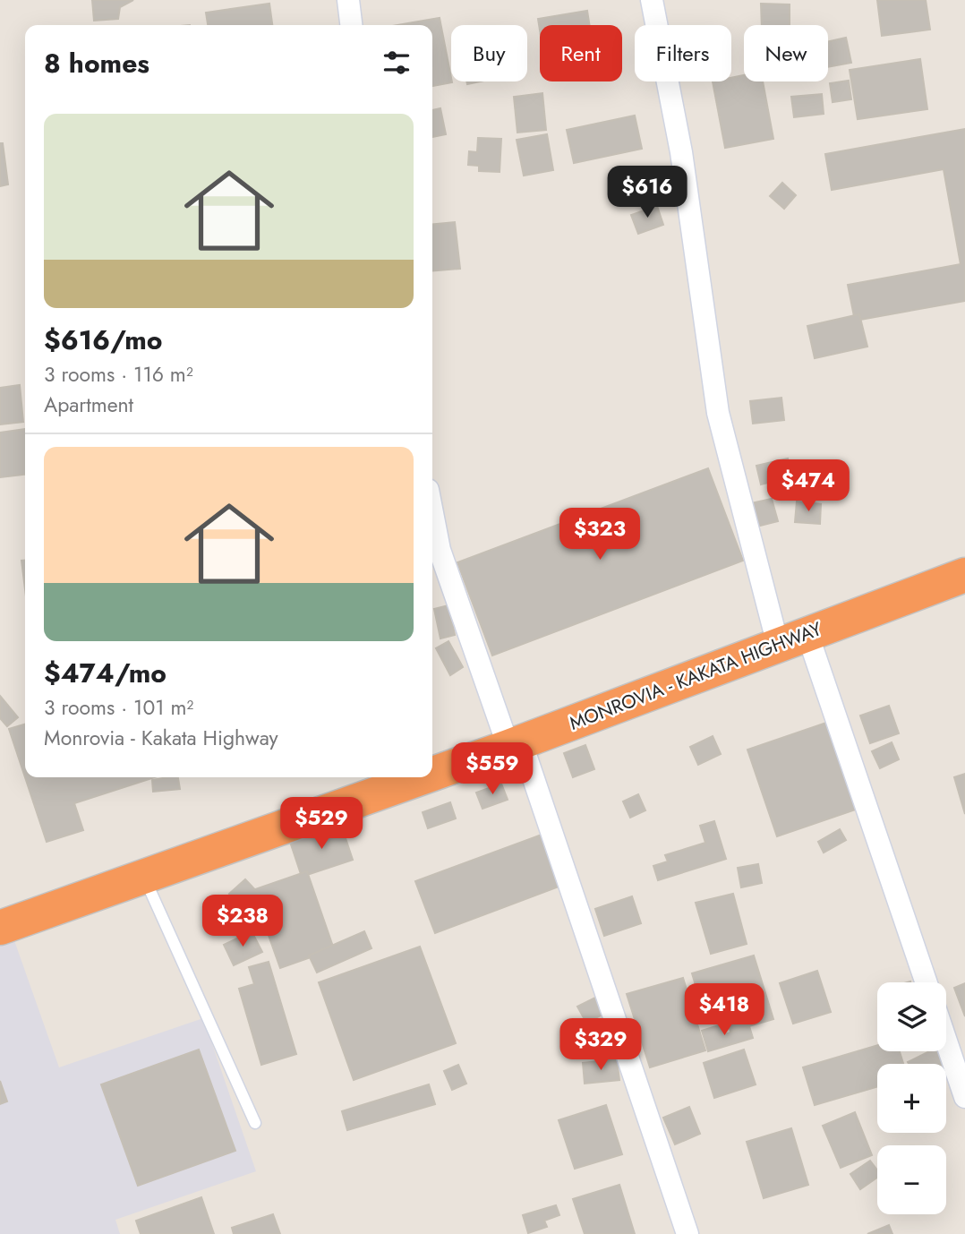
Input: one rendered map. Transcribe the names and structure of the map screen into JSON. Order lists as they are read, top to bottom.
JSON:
{
  "streets": {
    "highway": ["MONROVIA - KAKATA HIGHWAY"]
  },
  "page": {
    "chip": [
      "Buy",
      "Rent",
      "Filters",
      "New"
    ],
    "heading": "8 homes",
    "list": [
      {
        "name": "$616/mo",
        "note": "3 rooms · 116 m² · Apartment"
      },
      {
        "name": "$474/mo",
        "note": "3 rooms · 101 m² · Monrovia - Kakata Highway"
      }
    ],
    "price": [
      "$616",
      "$474",
      "$323",
      "$559",
      "$529",
      "$238",
      "$418",
      "$329"
    ],
    "map_buttons": ["+", "−"]
  }
}
